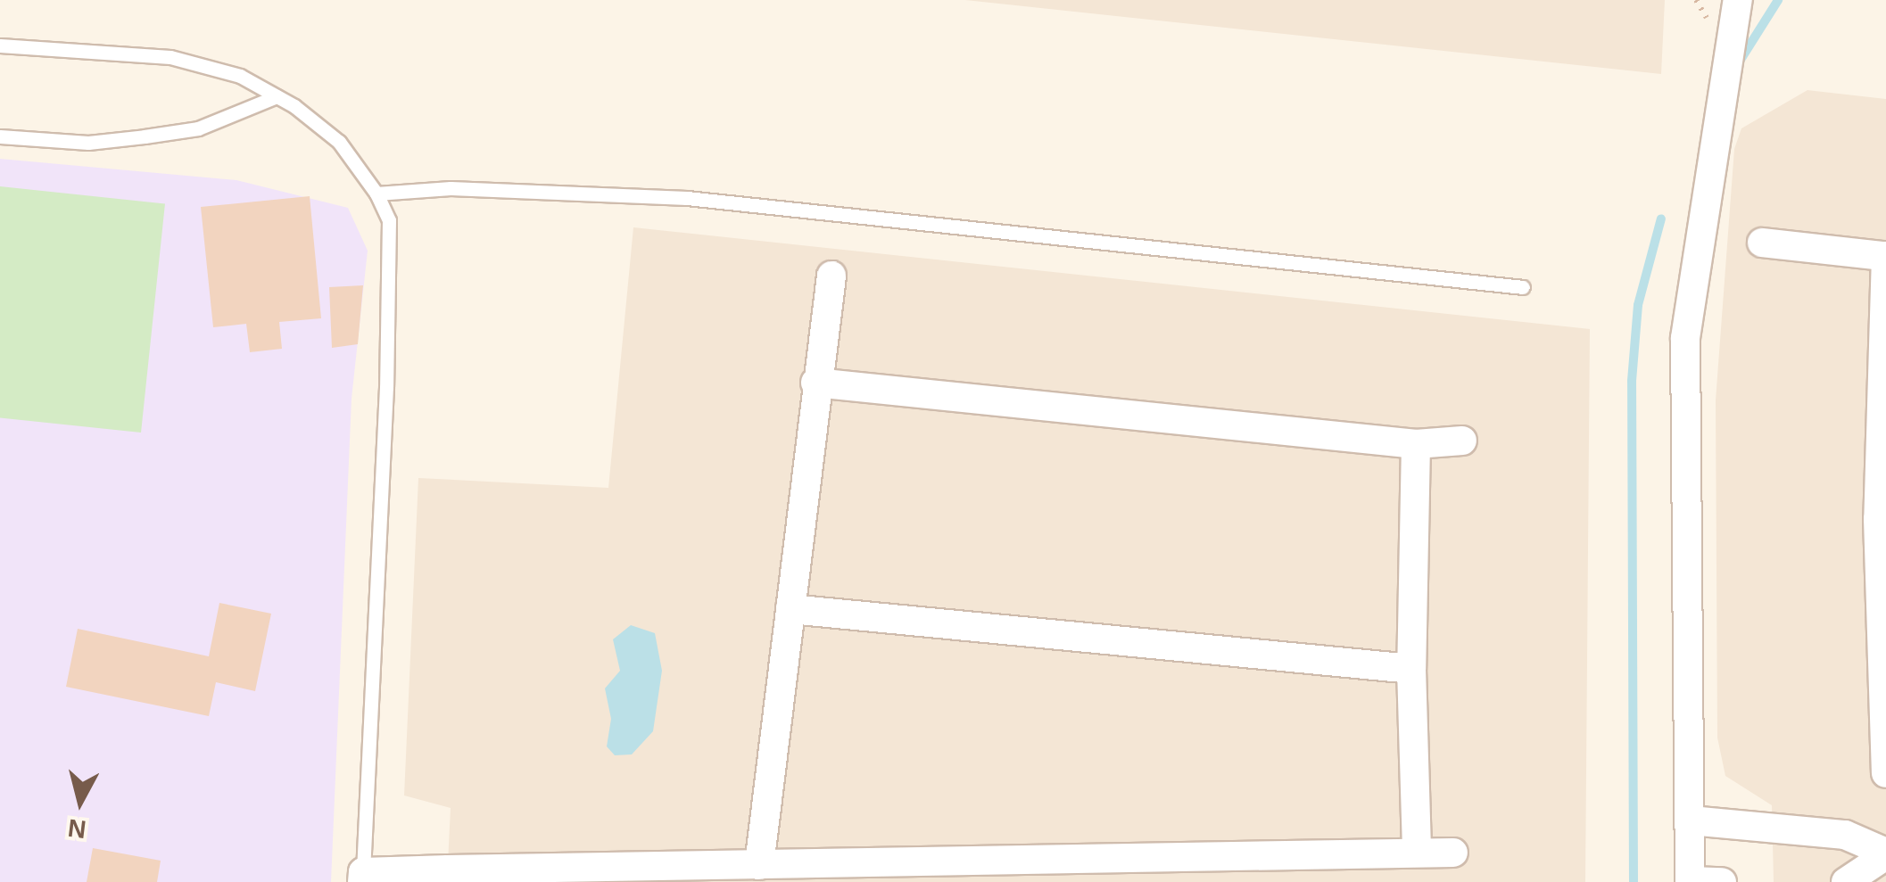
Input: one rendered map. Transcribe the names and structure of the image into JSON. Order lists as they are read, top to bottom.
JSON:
{
  "north": "bottom"
}
